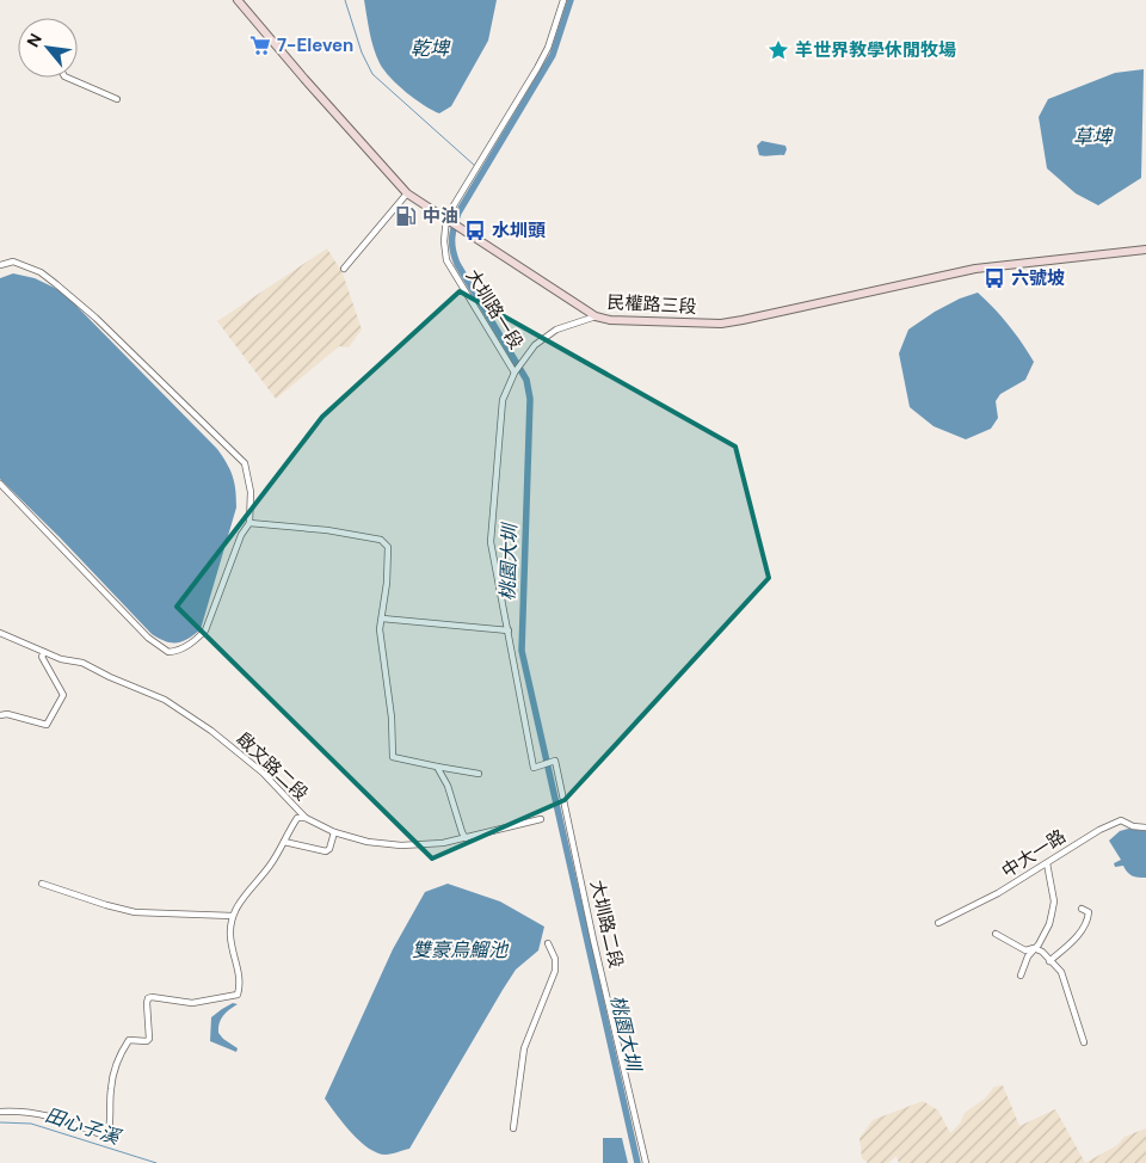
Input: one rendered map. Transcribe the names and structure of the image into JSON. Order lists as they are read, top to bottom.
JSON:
{
  "streets": {
    "street": [
      "民權路三段",
      "大圳路一段",
      "啟文路二段",
      "中大一路",
      "大圳路二段"
    ]
  },
  "crossings": [
    ["民權路三段", "大圳路一段"],
    ["大圳路一段", "大圳路二段"]
  ],
  "water": [
    "乾埤",
    "草埤",
    "桃園大圳",
    "雙豪烏鰡池",
    "田心子溪"
  ],
  "places": {
    "supermarket": ["7-Eleven"],
    "place": ["羊世界教學休閒牧場"],
    "fuel station": ["中油"],
    "bus stop": ["水圳頭", "六號坡"]
  },
  "north": "top left"
}
